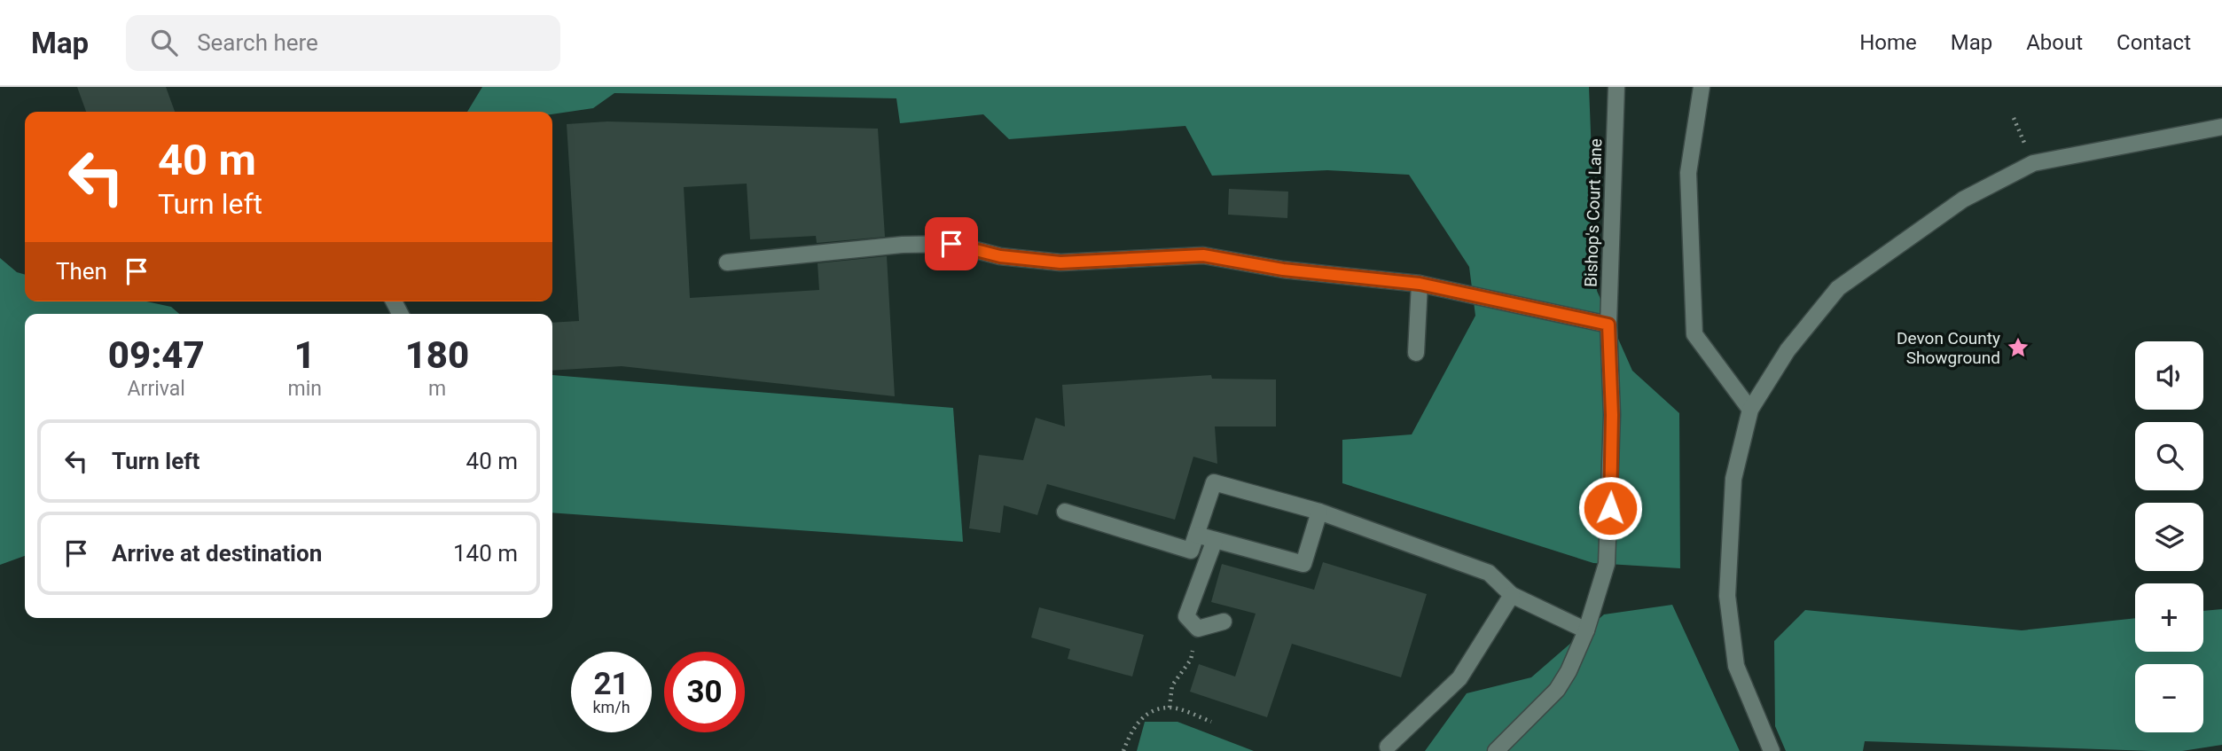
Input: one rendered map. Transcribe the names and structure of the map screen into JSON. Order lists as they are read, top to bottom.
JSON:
{
  "streets": {
    "street": ["Bishop's Court Lane"]
  },
  "places": {
    "place": ["Devon County Showground"]
  },
  "page": {
    "header": "Map",
    "search": "Search here",
    "nav": [
      "Home",
      "Map",
      "About",
      "Contact"
    ],
    "turn": ["40 m", "Turn left"],
    "then": "Then",
    "eta": [
      "09:47",
      "Arrival",
      "1",
      "min",
      "180",
      "m"
    ],
    "map_buttons": ["+", "−"],
    "list": [
      {
        "name": "Turn left",
        "value": "40 m"
      },
      {
        "name": "Arrive at destination",
        "value": "140 m"
      }
    ],
    "speed": "21 km/h",
    "limit": "30"
  }
}
